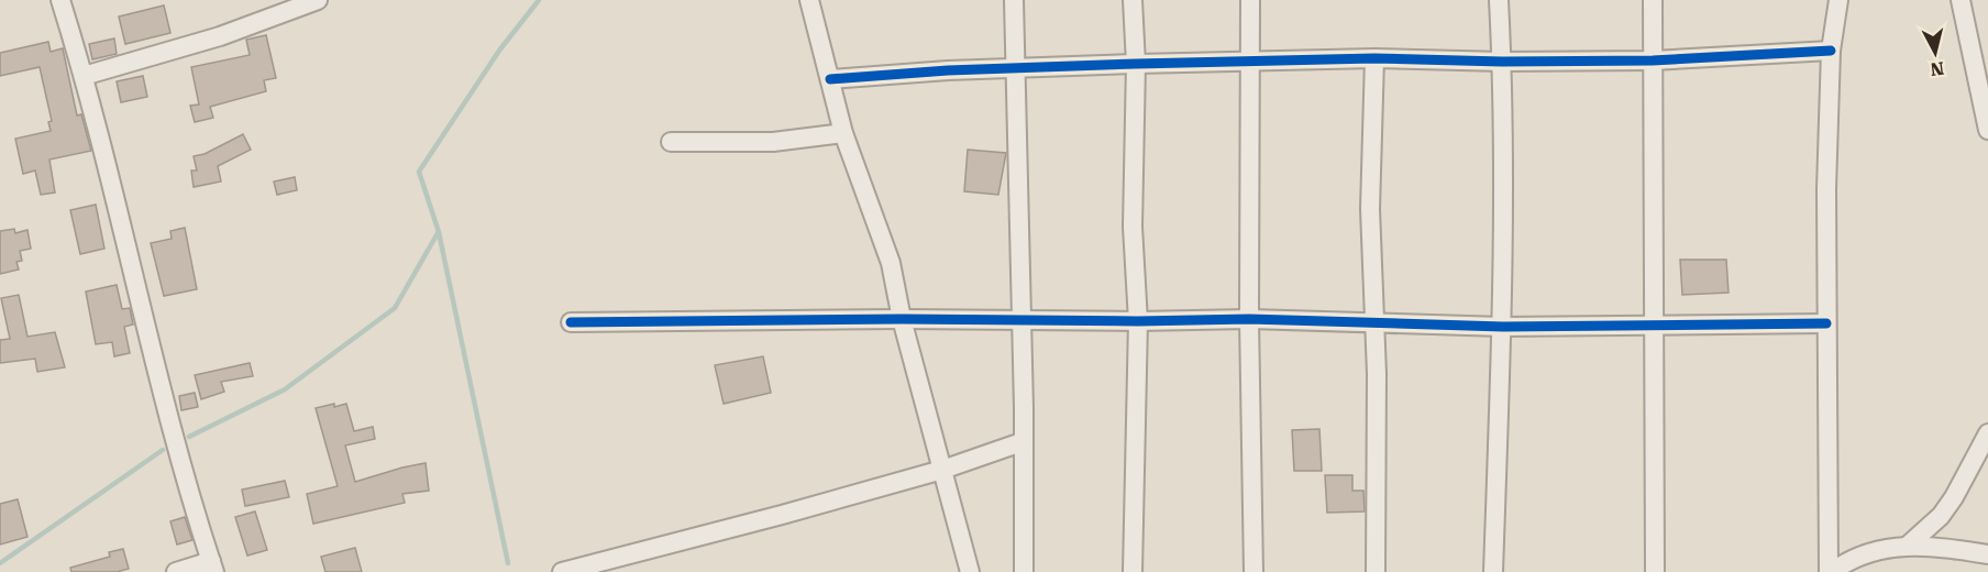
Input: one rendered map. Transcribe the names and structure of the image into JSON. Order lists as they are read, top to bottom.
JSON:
{
  "north": "bottom"
}
